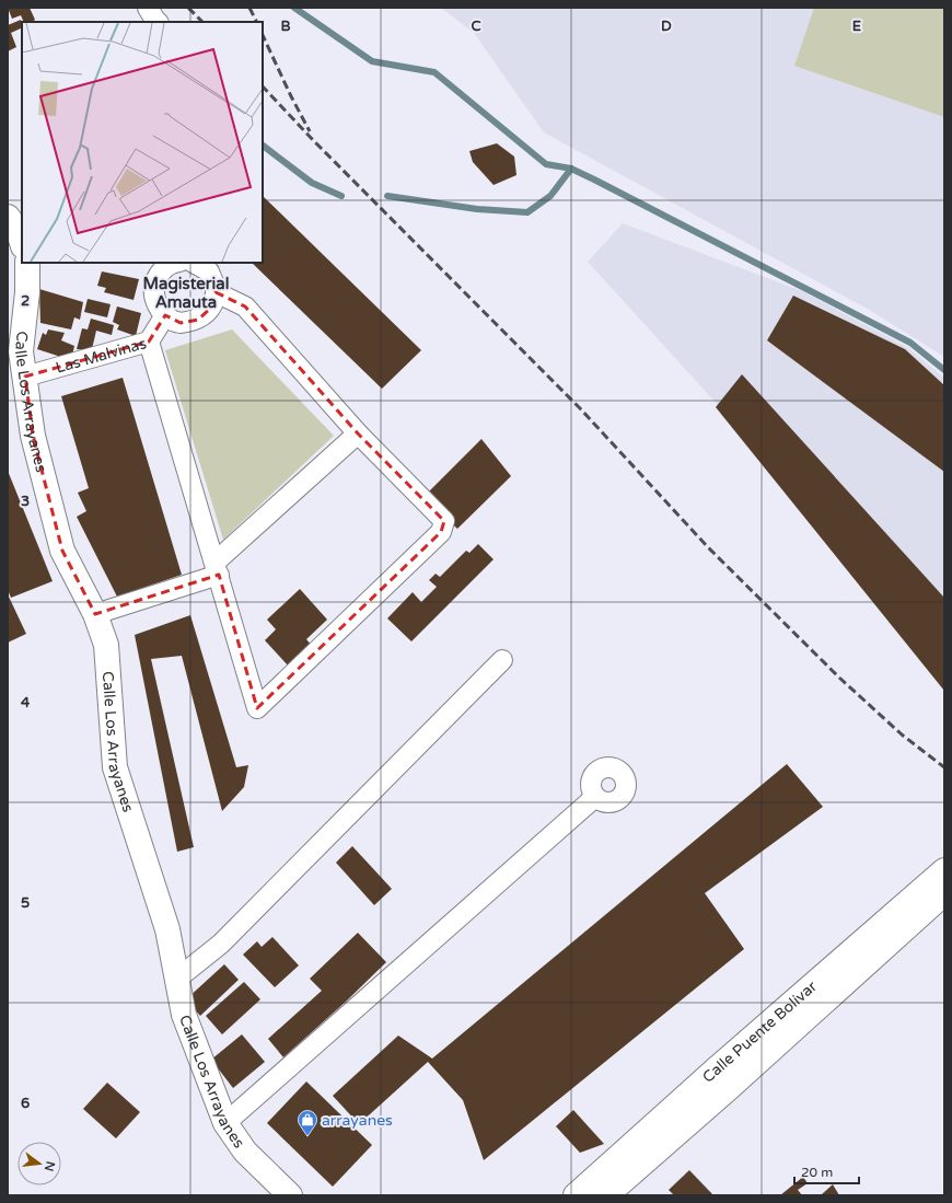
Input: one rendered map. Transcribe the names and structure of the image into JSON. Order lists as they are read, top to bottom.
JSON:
{
  "streets": {
    "street": ["Las Malvinas", "Calle Los Arrayanes", "Calle Puente Bolívar"]
  },
  "crossings": [
    ["Las Malvinas", "Calle Los Arrayanes"]
  ],
  "districts": ["Magisterial Amauta"],
  "places": {
    "shop": ["arrayanes"]
  },
  "scale_bar": "20 m",
  "north": "right",
  "grid": {
    "columns": [
      "B",
      "C",
      "D",
      "E"
    ],
    "rows": [
      "2",
      "3",
      "4",
      "5",
      "6"
    ]
  }
}
